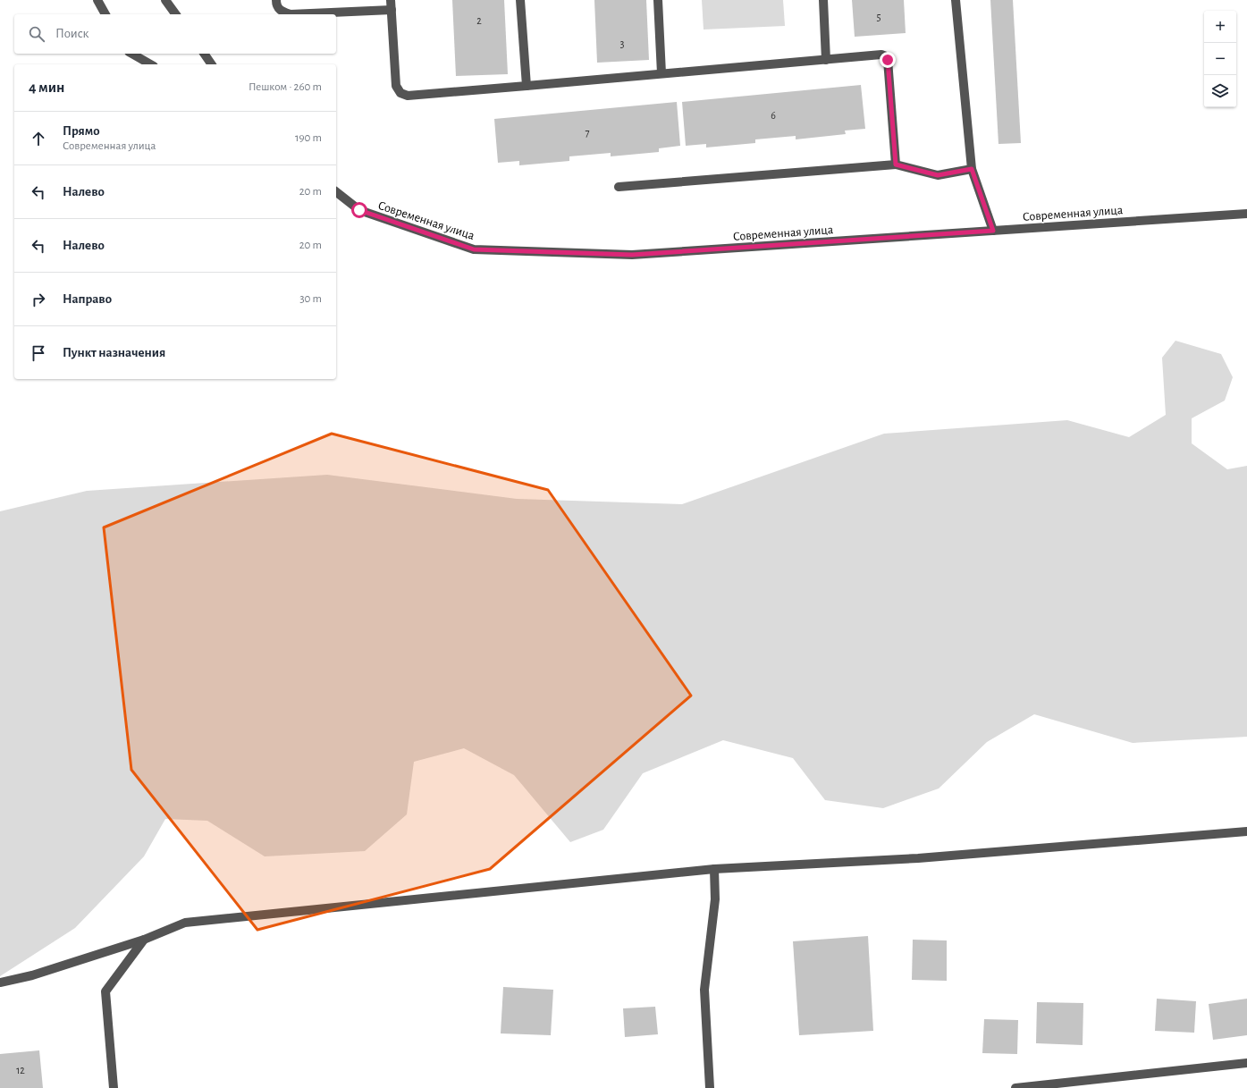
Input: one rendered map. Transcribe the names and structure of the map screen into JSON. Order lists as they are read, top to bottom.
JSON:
{
  "streets": {
    "street": ["Современная улица"]
  },
  "house_numbers": [
    "5",
    "2",
    "3",
    "6",
    "7",
    "12"
  ],
  "page": {
    "map_buttons": ["+", "−"],
    "search": "Поиск",
    "heading": ["4 мин", "Пешком · 260 m"],
    "list": [
      ["Прямо", "Современная улица", "190 m"],
      ["Налево", "20 m"],
      ["Налево", "20 m"],
      ["Направо", "30 m"],
      "Пункт назначения"
    ]
  }
}
